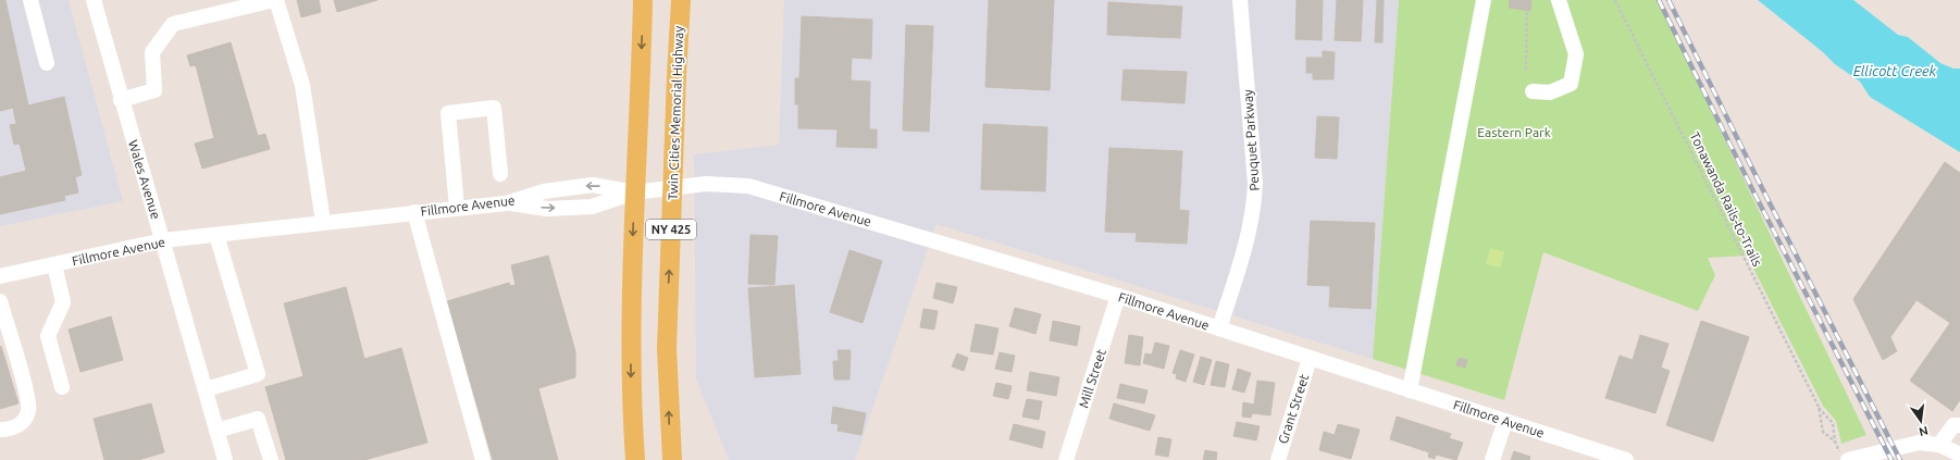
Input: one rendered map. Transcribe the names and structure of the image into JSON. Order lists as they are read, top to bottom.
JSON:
{
  "streets": {
    "main road": ["Twin Cities Memorial Highway", "NY 425"],
    "street": [
      "Peuquet Parkway",
      "Wales Avenue",
      "Fillmore Avenue",
      "Mill Street",
      "Grant Street"
    ],
    "path": ["Tonawanda Rails-to-Trails"]
  },
  "crossings": [
    ["Twin Cities Memorial Highway", "Fillmore Avenue"],
    ["Peuquet Parkway", "Fillmore Avenue"],
    ["Wales Avenue", "Fillmore Avenue"],
    ["Fillmore Avenue", "NY 425"],
    ["Fillmore Avenue", "Mill Street"],
    ["Fillmore Avenue", "Grant Street"]
  ],
  "water": ["Ellicott Creek"],
  "parks": ["Eastern Park"],
  "north": "bottom"
}
